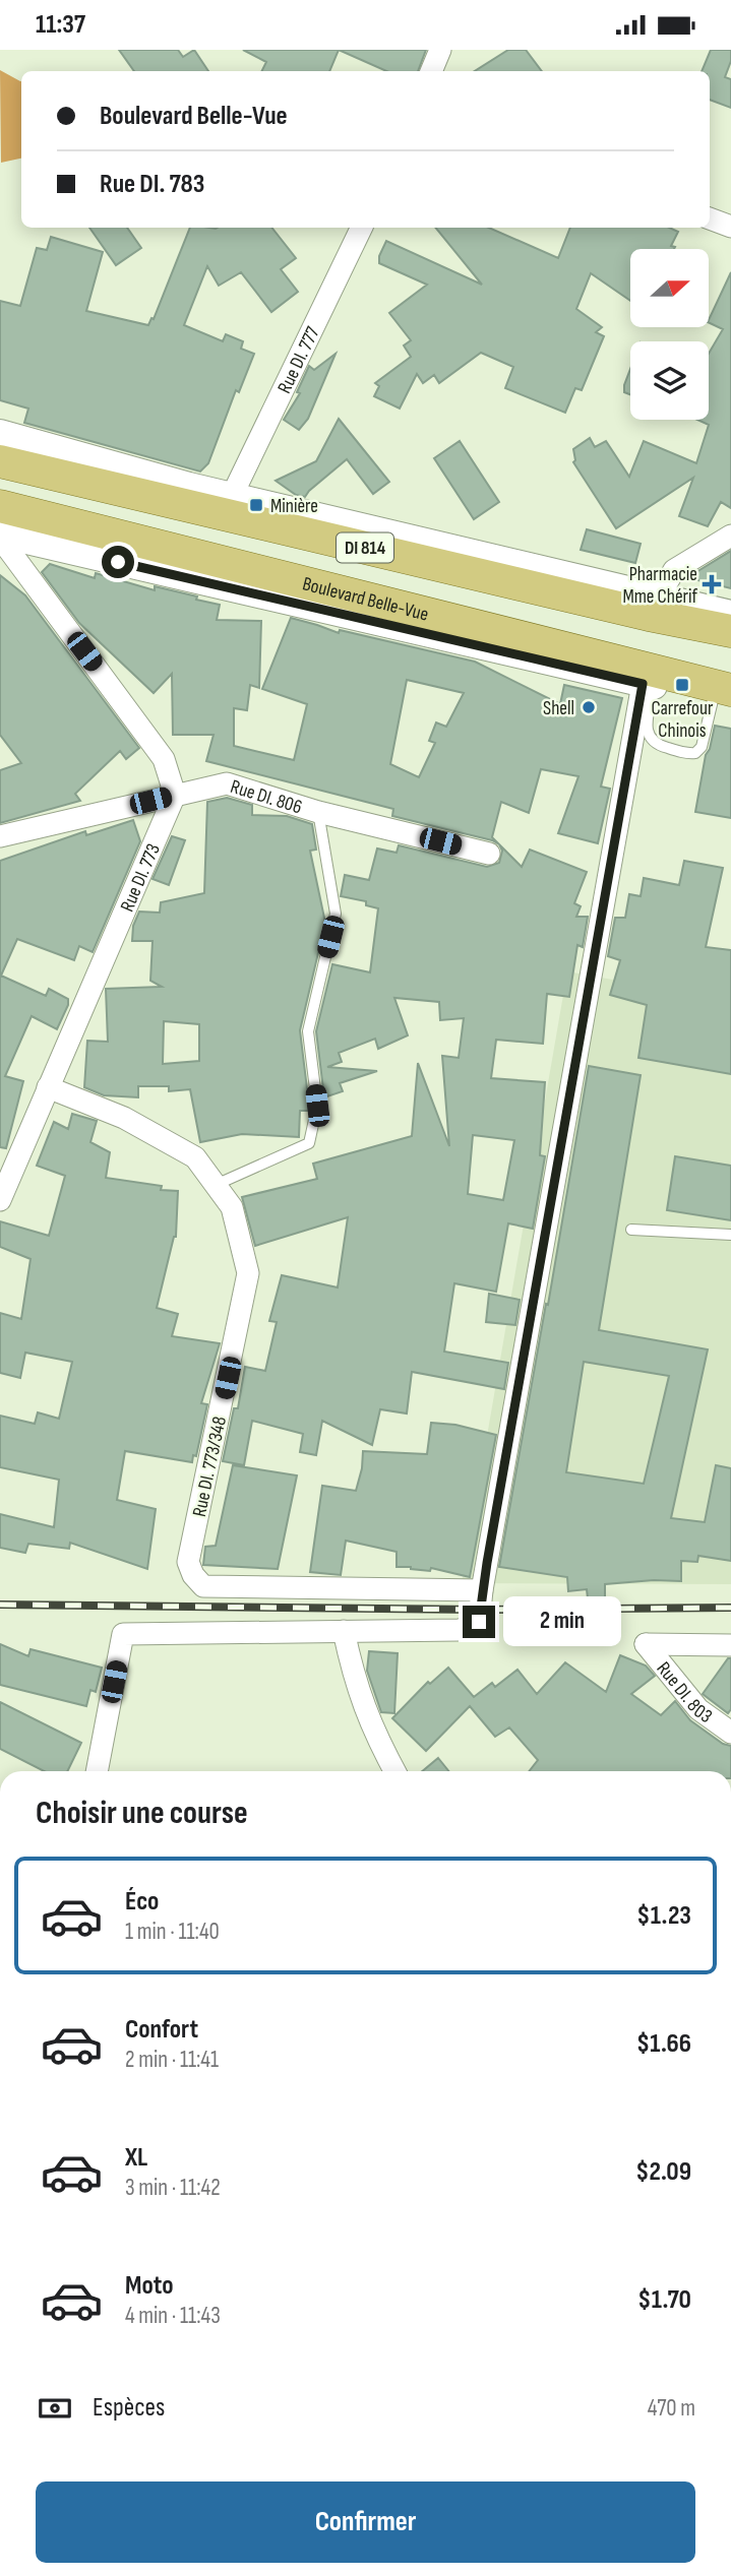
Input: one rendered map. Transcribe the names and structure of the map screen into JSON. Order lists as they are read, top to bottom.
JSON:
{
  "streets": {
    "main road": ["DI 814", "Boulevard Belle-Vue"],
    "street": [
      "Rue DI. 777",
      "Rue DI. 806",
      "Rue DI. 773",
      "Rue DI. 773/348",
      "Rue DI. 803"
    ]
  },
  "crossings": [
    ["Rue DI. 806", "Rue DI. 773"],
    ["Rue DI. 773", "Rue DI. 773/348"]
  ],
  "places": {
    "transit": ["Minière", "Carrefour Chinois"],
    "health": ["Pharmacie Mme Chérif"],
    "other": ["Shell"]
  },
  "north": "right",
  "page": {
    "status": "11:37",
    "banner": ["Boulevard Belle-Vue", "Rue DI. 783"],
    "bubble": "2 min",
    "heading": "Choisir une course",
    "list": [
      {
        "name": "Éco",
        "note": "1 min · 11:40",
        "value": "$1.23"
      },
      {
        "name": "Confort",
        "note": "2 min · 11:41",
        "value": "$1.66"
      },
      {
        "name": "XL",
        "note": "3 min · 11:42",
        "value": "$2.09"
      },
      {
        "name": "Moto",
        "note": "4 min · 11:43",
        "value": "$1.70"
      }
    ],
    "pay": ["Espèces", "470 m"],
    "buttons": "Confirmer"
  }
}
